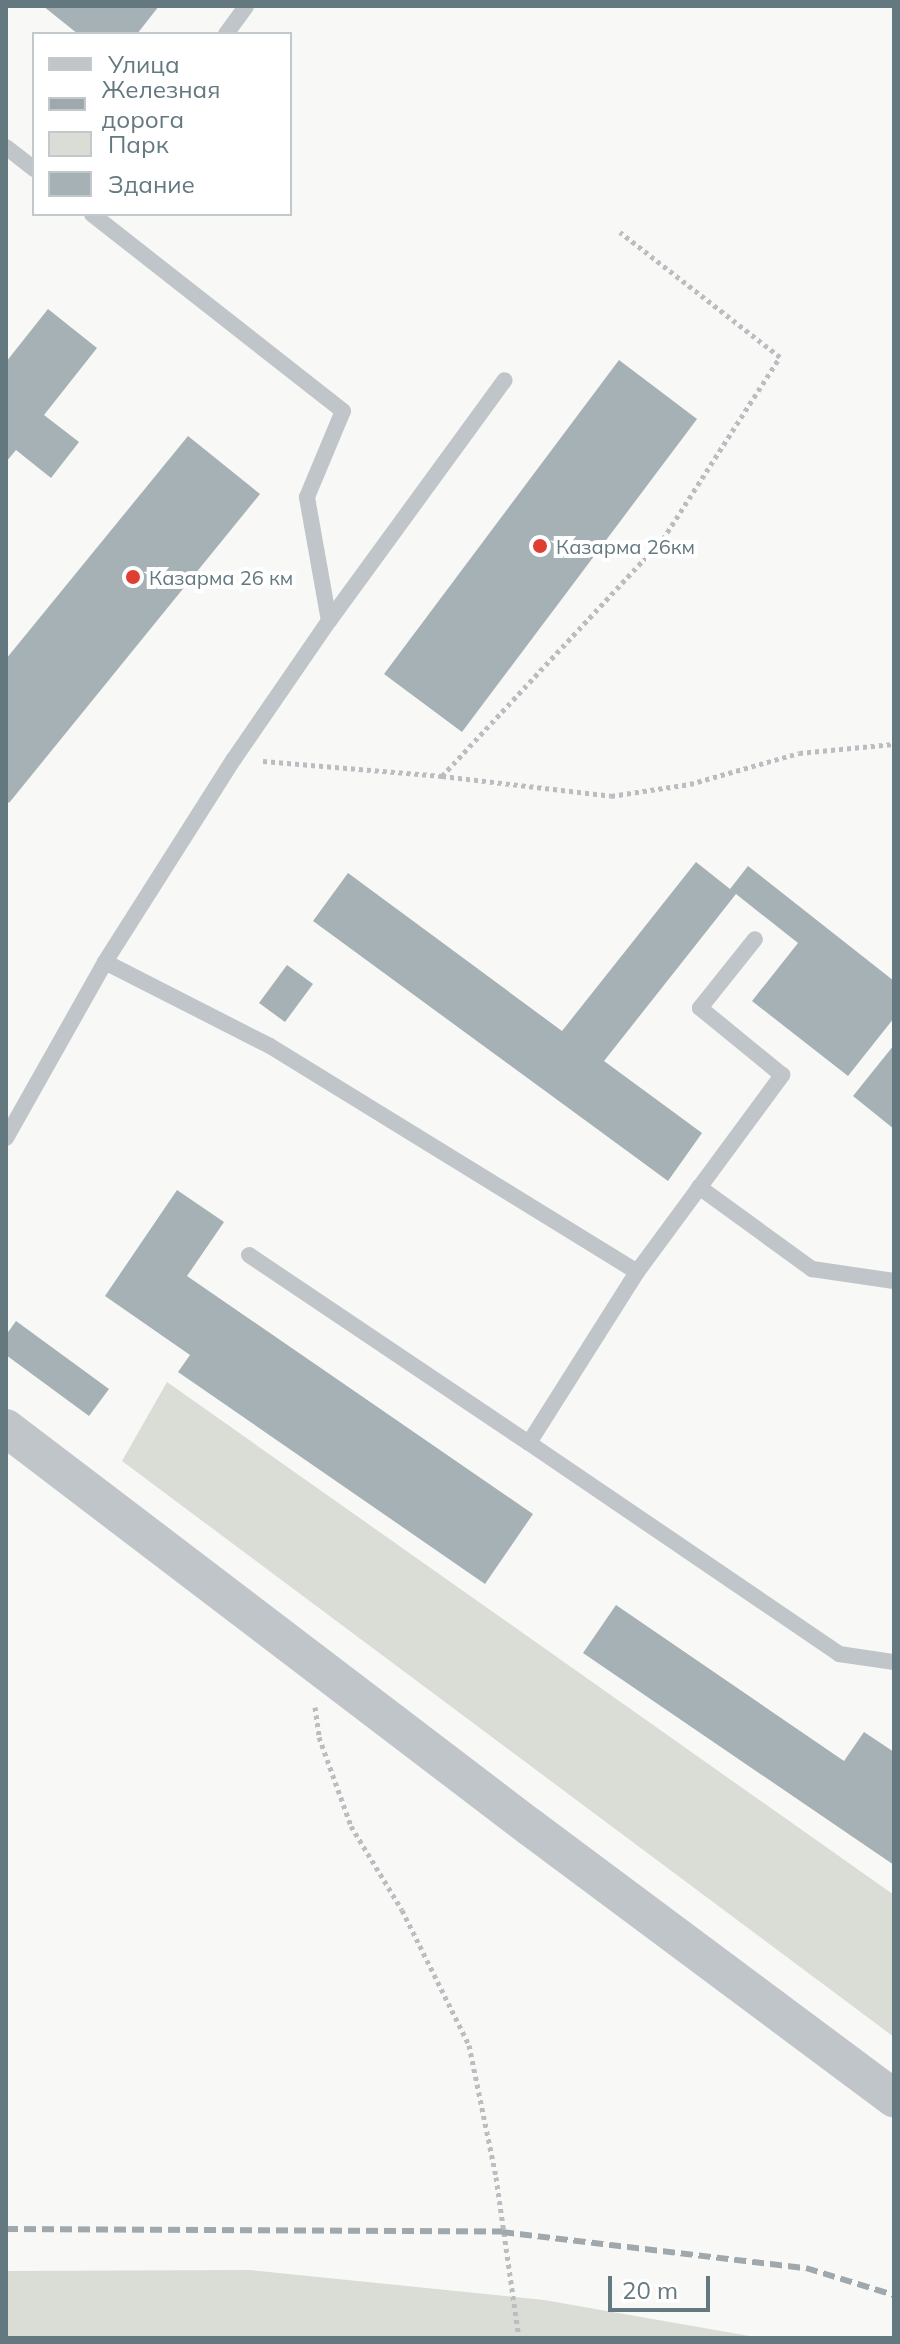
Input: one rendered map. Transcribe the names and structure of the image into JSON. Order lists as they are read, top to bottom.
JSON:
{
  "places": ["Казарма 26км", "Казарма 26 км"],
  "legend": [
    "Улица",
    "Железная дорога",
    "Парк",
    "Здание"
  ],
  "scale_bar": "20 m"
}
